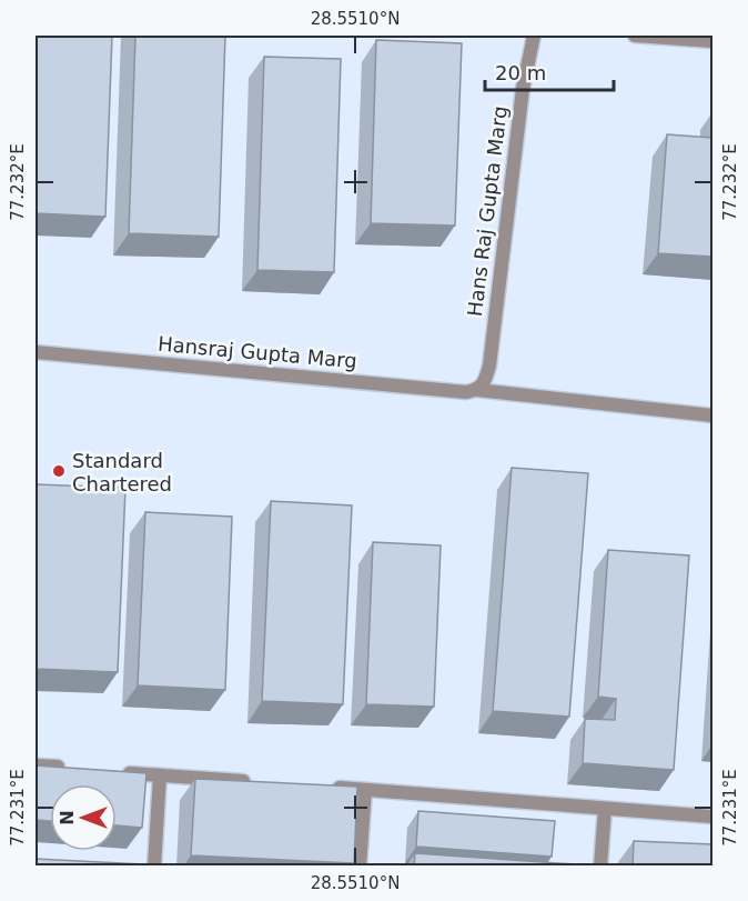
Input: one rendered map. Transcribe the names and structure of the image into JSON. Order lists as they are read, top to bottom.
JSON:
{
  "streets": {
    "street": ["Hans Raj Gupta Marg", "Hansraj Gupta Marg"]
  },
  "crossings": [
    ["Hans Raj Gupta Marg", "Hansraj Gupta Marg"]
  ],
  "places": ["Standard Chartered"],
  "scale_bar": "20 m",
  "north": "left",
  "coordinates": ["28.5510°N", "77.232°E", "77.231°E"]
}
